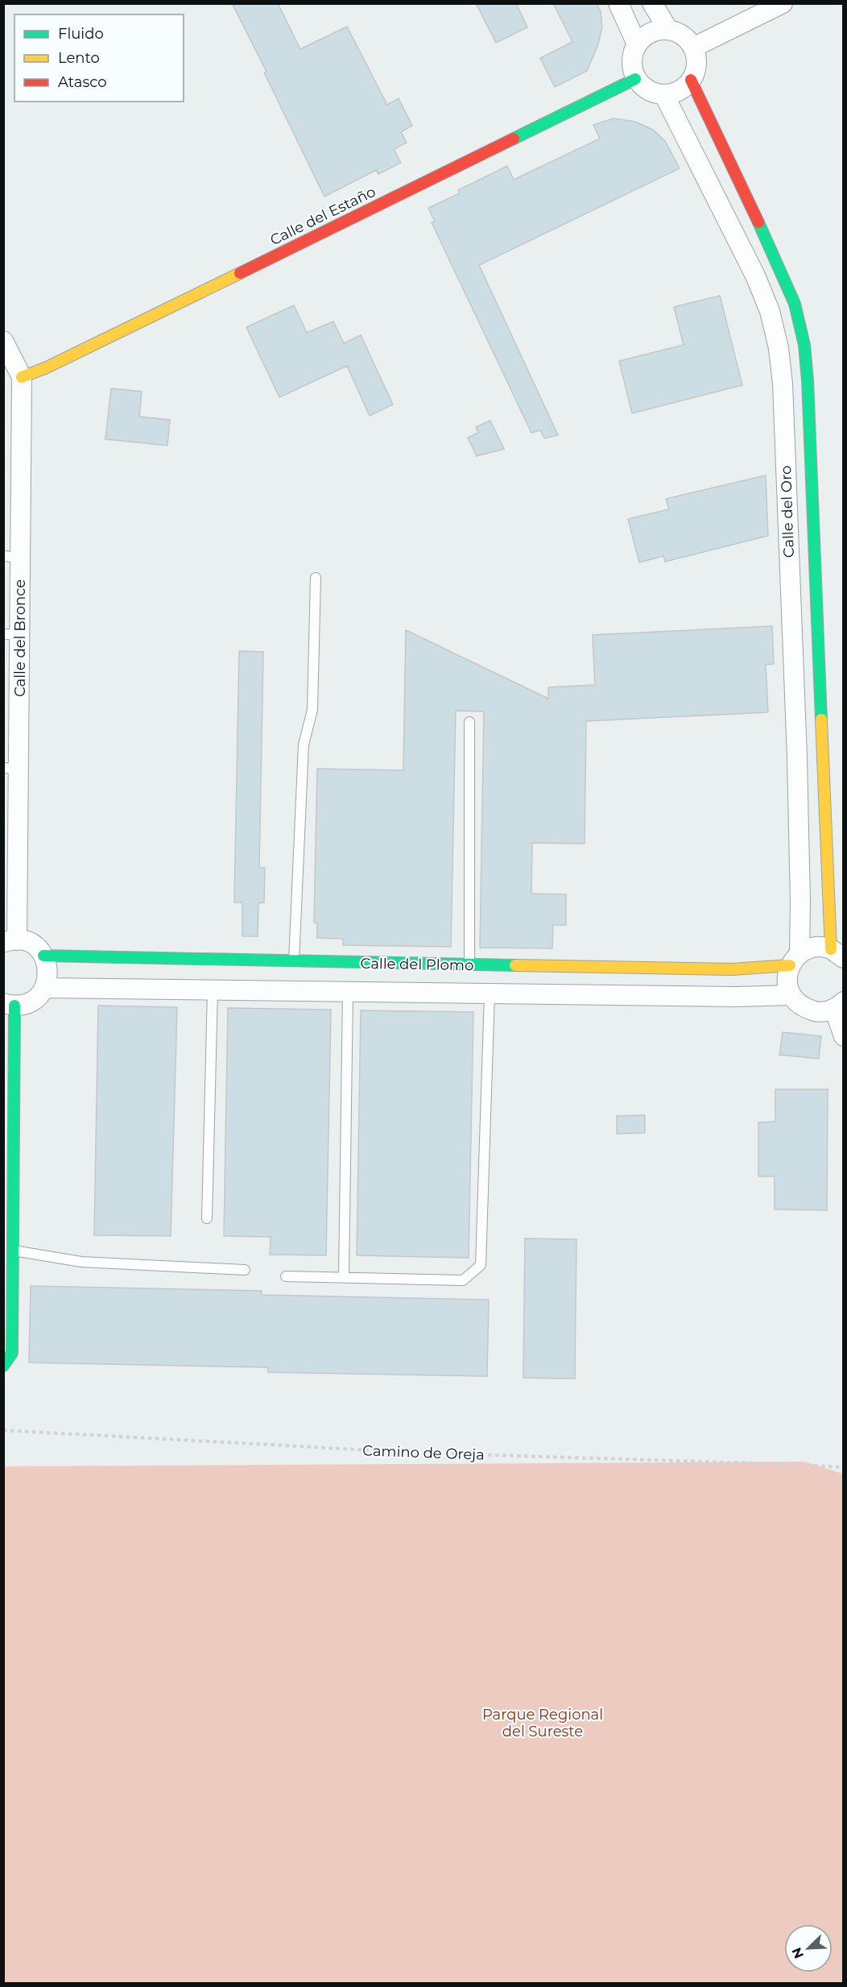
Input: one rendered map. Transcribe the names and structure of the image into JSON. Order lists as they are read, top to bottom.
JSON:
{
  "streets": {
    "street": [
      "Calle del Estaño",
      "Calle del Oro",
      "Calle del Bronce",
      "Calle del Plomo"
    ],
    "path": ["Camino de Oreja"]
  },
  "crossings": [
    ["Calle del Estaño", "Calle del Oro"],
    ["Calle del Estaño", "Calle del Bronce"],
    ["Calle del Oro", "Calle del Plomo"]
  ],
  "parks": ["Parque Regional del Sureste"],
  "legend": ["Fluido", "Lento", "Atasco"],
  "north": "bottom left"
}
